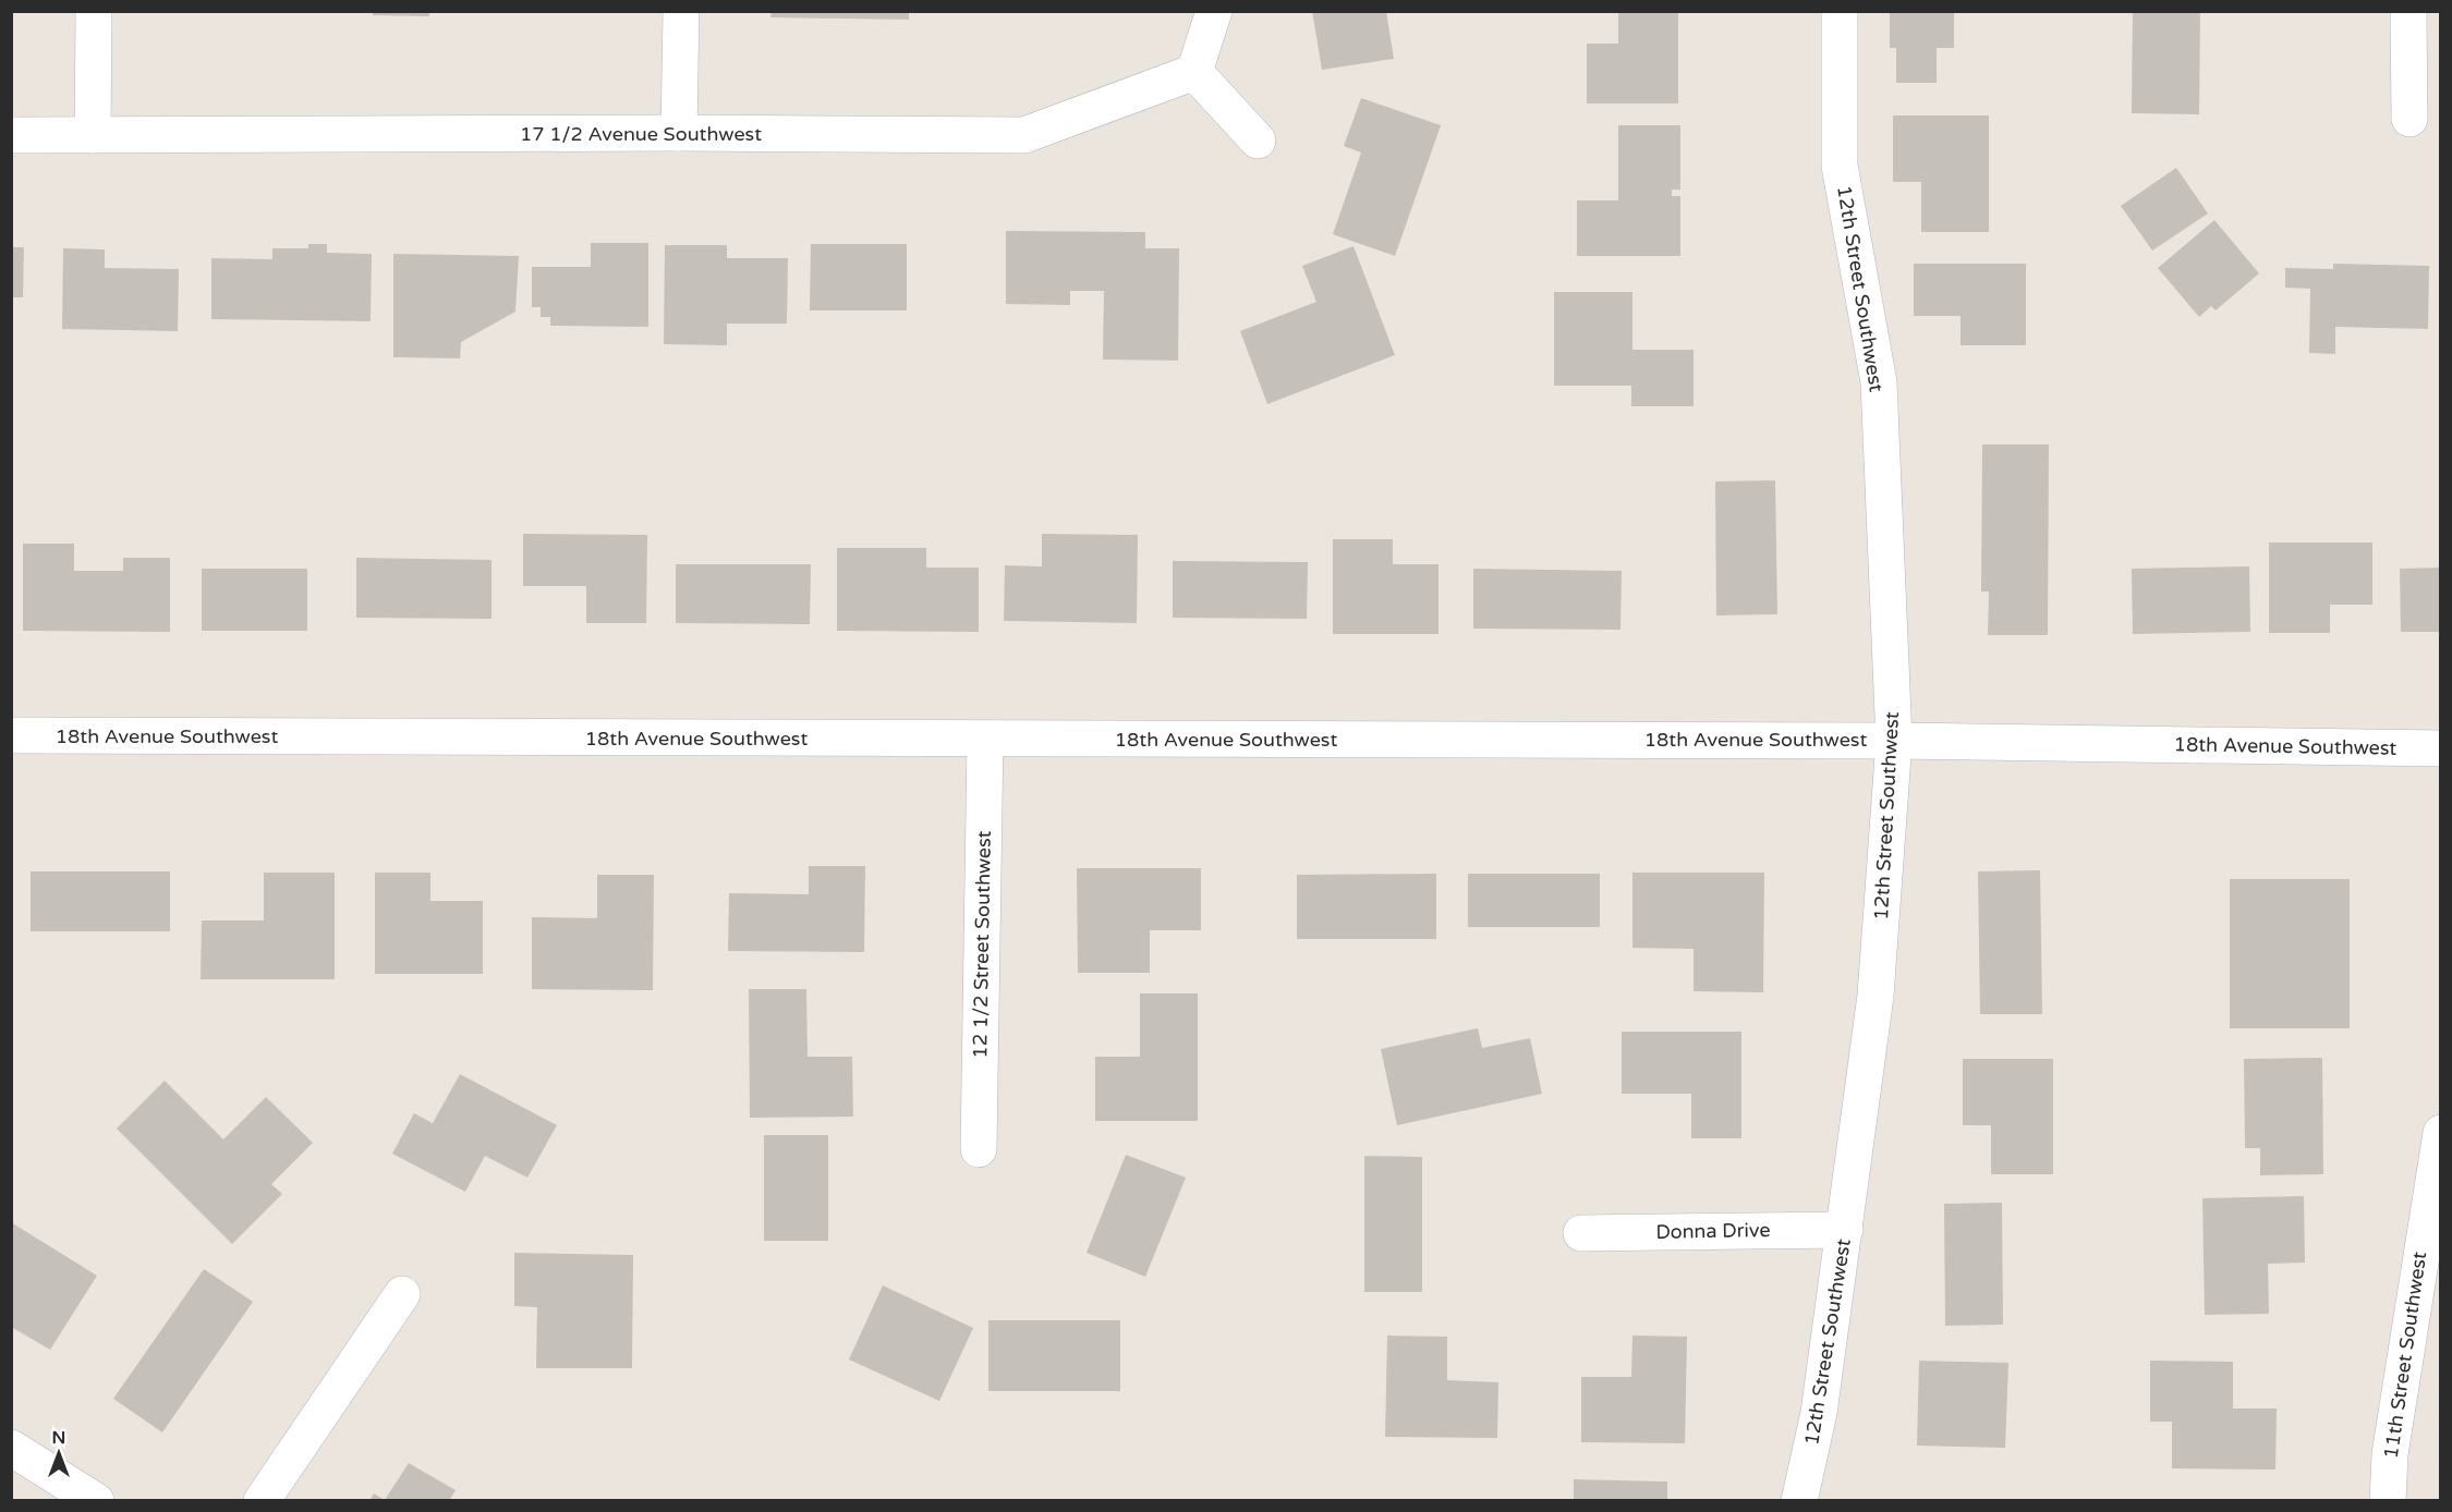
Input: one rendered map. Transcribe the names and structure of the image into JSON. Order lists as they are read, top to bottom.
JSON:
{
  "streets": {
    "street": [
      "17 1/2 Avenue Southwest",
      "12th Street Southwest",
      "18th Avenue Southwest",
      "12 1/2 Street Southwest",
      "Donna Drive",
      "11th Street Southwest"
    ]
  },
  "crossings": [
    ["12th Street Southwest", "18th Avenue Southwest"],
    ["12th Street Southwest", "Donna Drive"],
    ["18th Avenue Southwest", "12 1/2 Street Southwest"]
  ],
  "north": "top"
}
